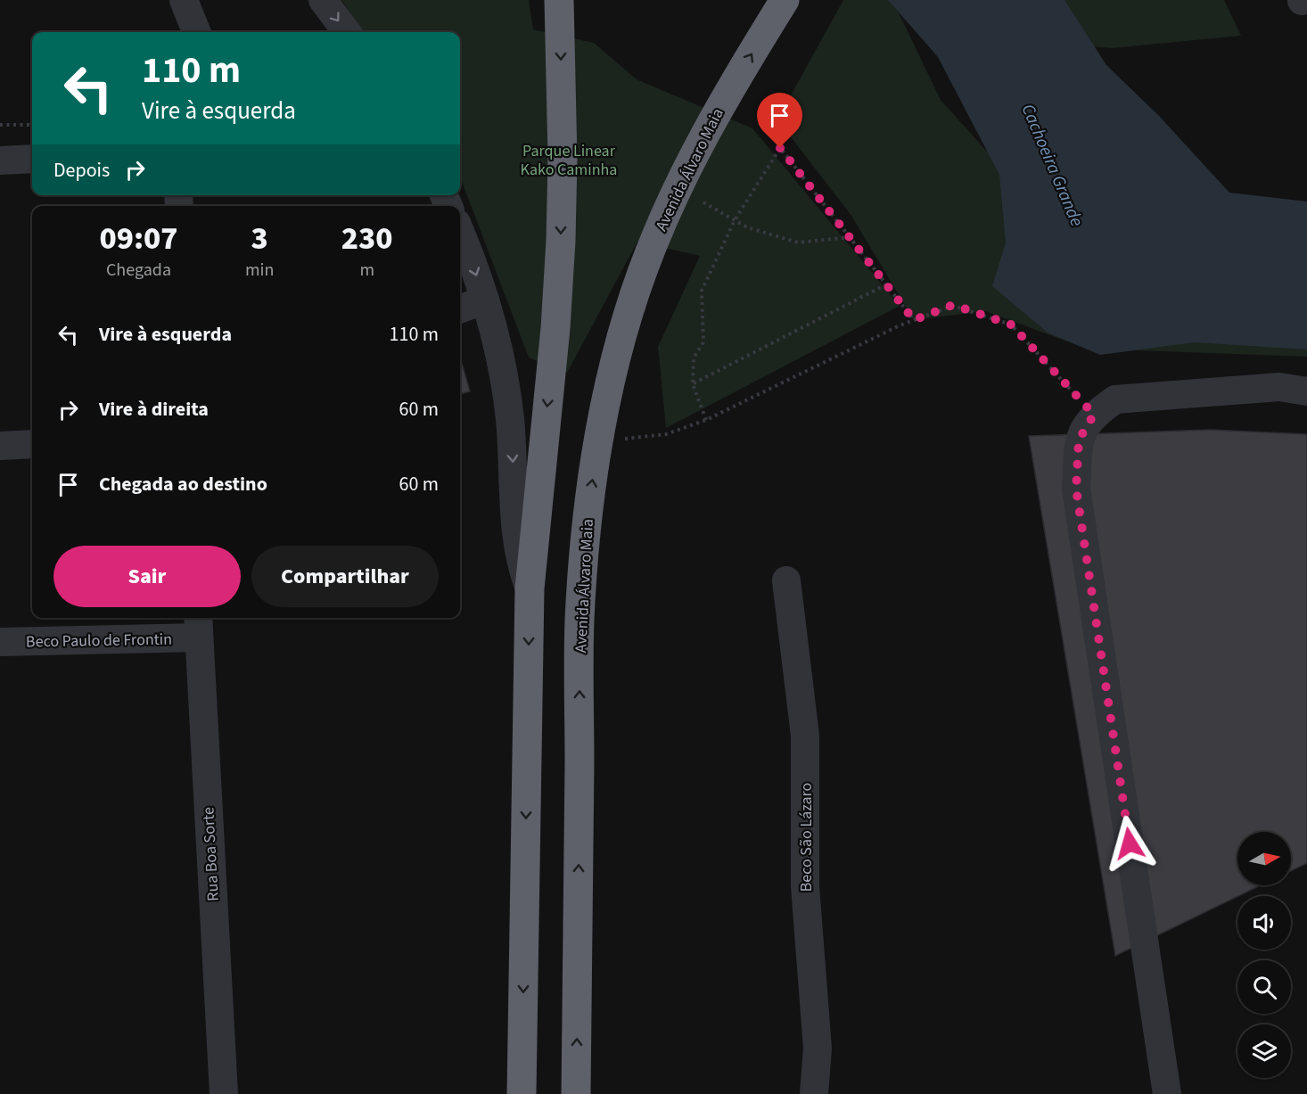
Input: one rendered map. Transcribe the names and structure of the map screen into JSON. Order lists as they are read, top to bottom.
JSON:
{
  "streets": {
    "highway": ["Avenida Álvaro Maia"],
    "street": ["Beco Paulo de Frontin", "Beco São Lázaro", "Rua Boa Sorte"]
  },
  "crossings": [
    ["Beco Paulo de Frontin", "Rua Boa Sorte"]
  ],
  "water": ["Cachoeira Grande"],
  "parks": ["Parque Linear Kako Caminha"],
  "north": "right",
  "page": {
    "turn": ["110 m", "Vire à esquerda"],
    "then": "Depois",
    "eta": [
      "09:07",
      "Chegada",
      "3",
      "min",
      "230",
      "m"
    ],
    "list": [
      {
        "name": "Vire à esquerda",
        "value": "110 m"
      },
      {
        "name": "Vire à direita",
        "value": "60 m"
      },
      {
        "name": "Chegada ao destino",
        "value": "60 m"
      }
    ],
    "buttons": ["Sair", "Compartilhar"]
  }
}
